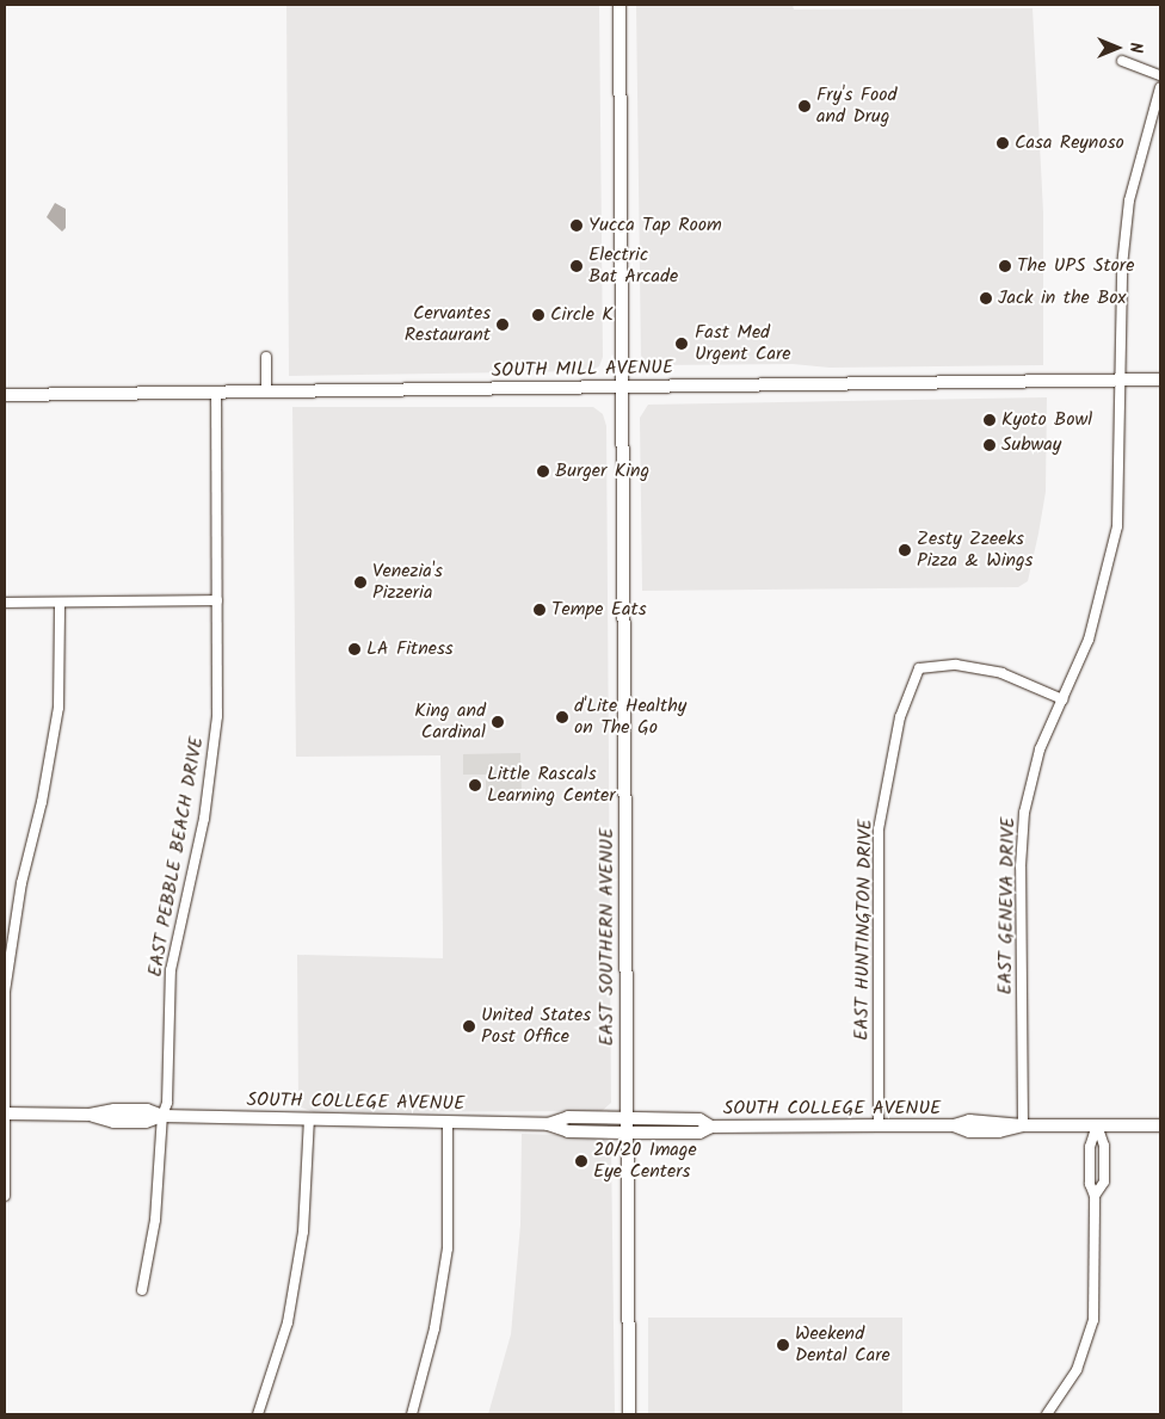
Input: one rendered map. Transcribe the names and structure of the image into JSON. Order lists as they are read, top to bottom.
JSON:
{
  "streets": {
    "main road": ["SOUTH MILL AVENUE", "EAST SOUTHERN AVENUE", "SOUTH COLLEGE AVENUE"],
    "street": ["EAST PEBBLE BEACH DRIVE", "EAST GENEVA DRIVE", "EAST HUNTINGTON DRIVE"]
  },
  "crossings": [
    ["SOUTH MILL AVENUE", "EAST PEBBLE BEACH DRIVE"],
    ["SOUTH MILL AVENUE", "EAST GENEVA DRIVE"],
    ["SOUTH MILL AVENUE", "EAST SOUTHERN AVENUE"],
    ["EAST PEBBLE BEACH DRIVE", "SOUTH COLLEGE AVENUE"],
    ["EAST GENEVA DRIVE", "EAST HUNTINGTON DRIVE"],
    ["EAST GENEVA DRIVE", "SOUTH COLLEGE AVENUE"],
    ["EAST HUNTINGTON DRIVE", "SOUTH COLLEGE AVENUE"],
    ["EAST SOUTHERN AVENUE", "SOUTH COLLEGE AVENUE"]
  ],
  "places": [
    "Fry's Food and Drug",
    "Casa Reynoso",
    "Yucca Tap Room",
    "Electric Bat Arcade",
    "The UPS Store",
    "Jack in the Box",
    "Circle K",
    "Cervantes Restaurant",
    "Fast Med Urgent Care",
    "Kyoto Bowl",
    "Subway",
    "Burger King",
    "Zesty Zzeeks Pizza & Wings",
    "Venezia's Pizzeria",
    "Tempe Eats",
    "LA Fitness",
    "d'Lite Healthy on The Go",
    "King and Cardinal",
    "Little Rascals Learning Center",
    "United States Post Office",
    "20/20 Image Eye Centers",
    "Weekend Dental Care"
  ],
  "north": "right"
}
